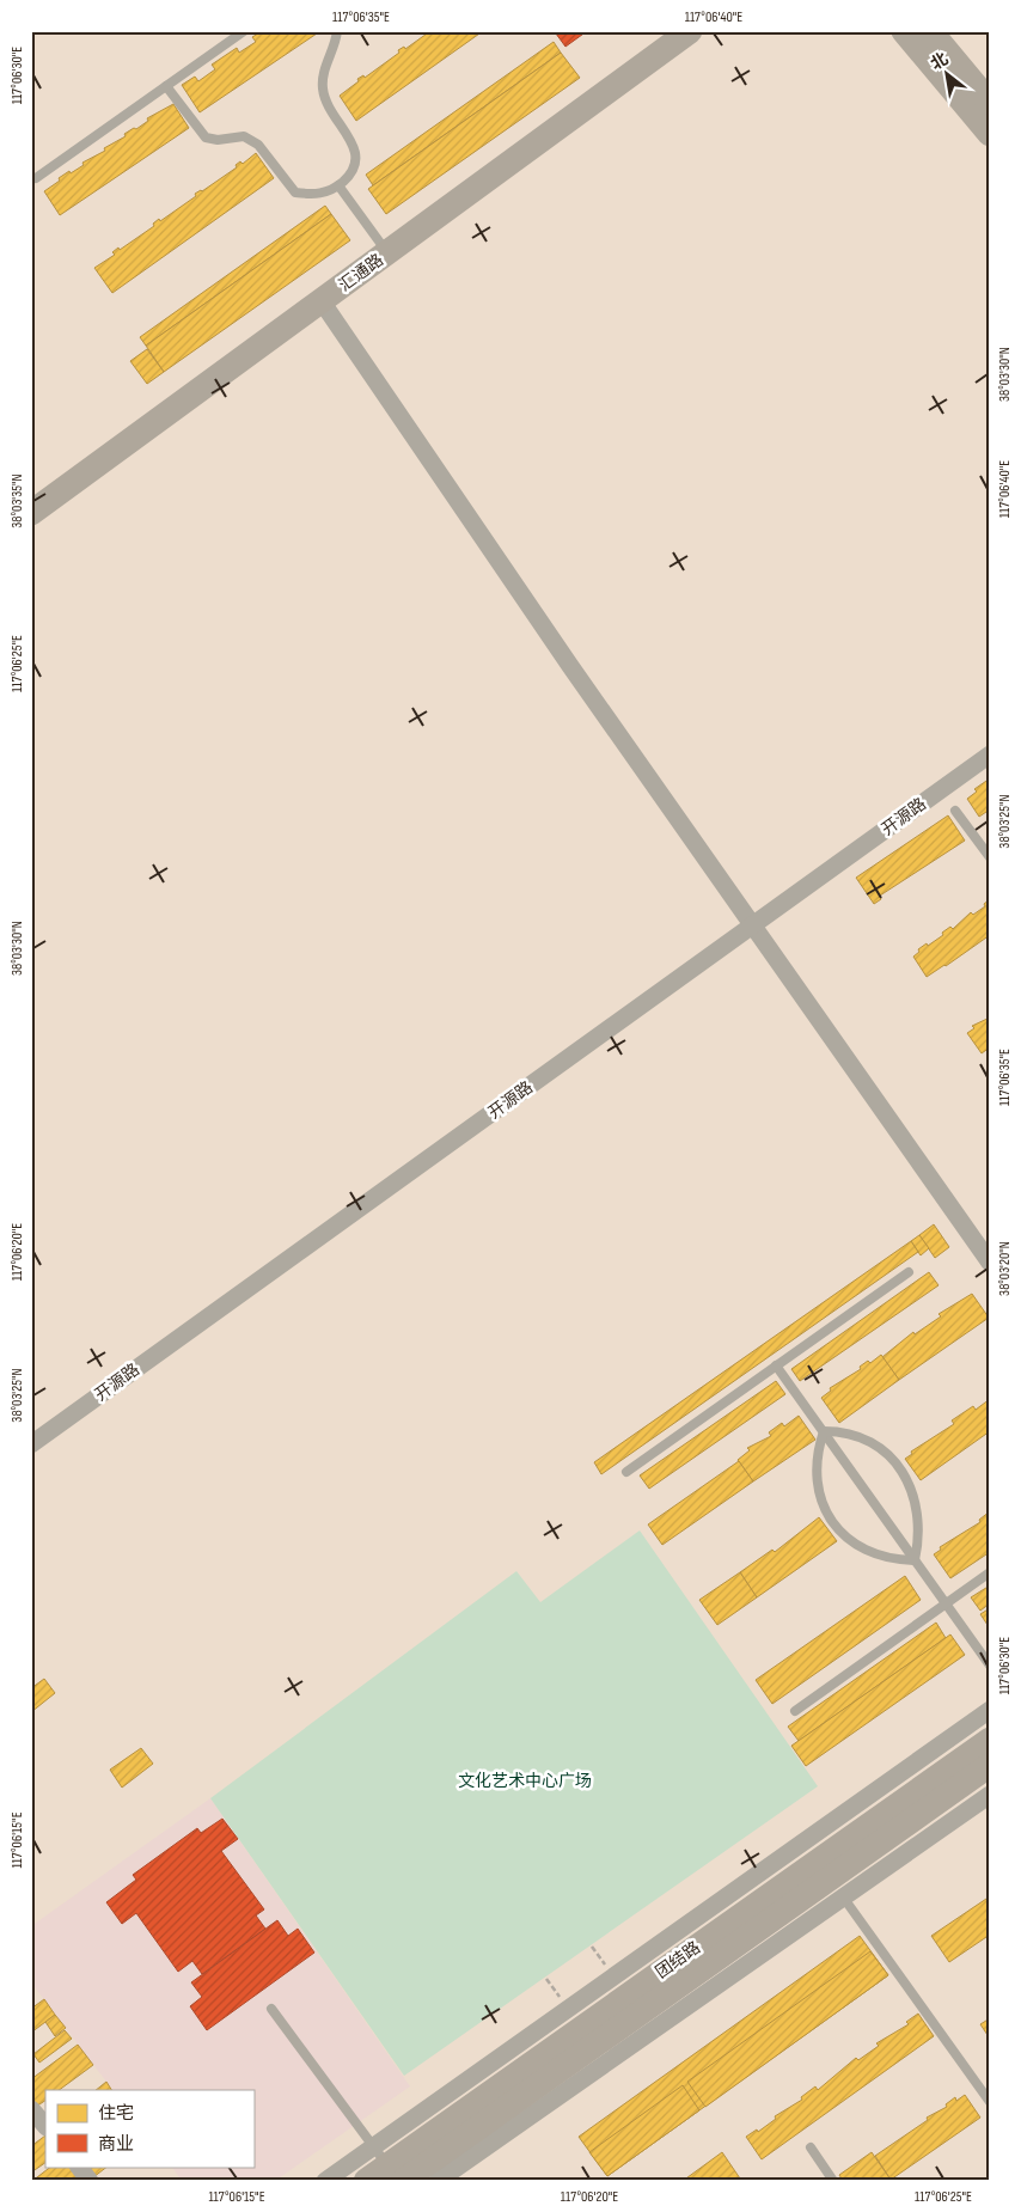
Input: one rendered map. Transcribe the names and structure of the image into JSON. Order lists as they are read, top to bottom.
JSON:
{
  "streets": {
    "main road": ["汇通路", "团结路"],
    "street": ["开源路"]
  },
  "parks": ["文化艺术中心广场"],
  "legend": ["住宅", "商业"],
  "north": "top left",
  "coordinates": [
    "117°06'35\"E",
    "117°06'40\"E",
    "117°06'30\"E",
    "38°03'30\"N",
    "38°03'35\"N",
    "117°06'25\"E",
    "38°03'25\"N",
    "117°06'20\"E",
    "38°03'20\"N",
    "117°06'15\"E"
  ]
}
